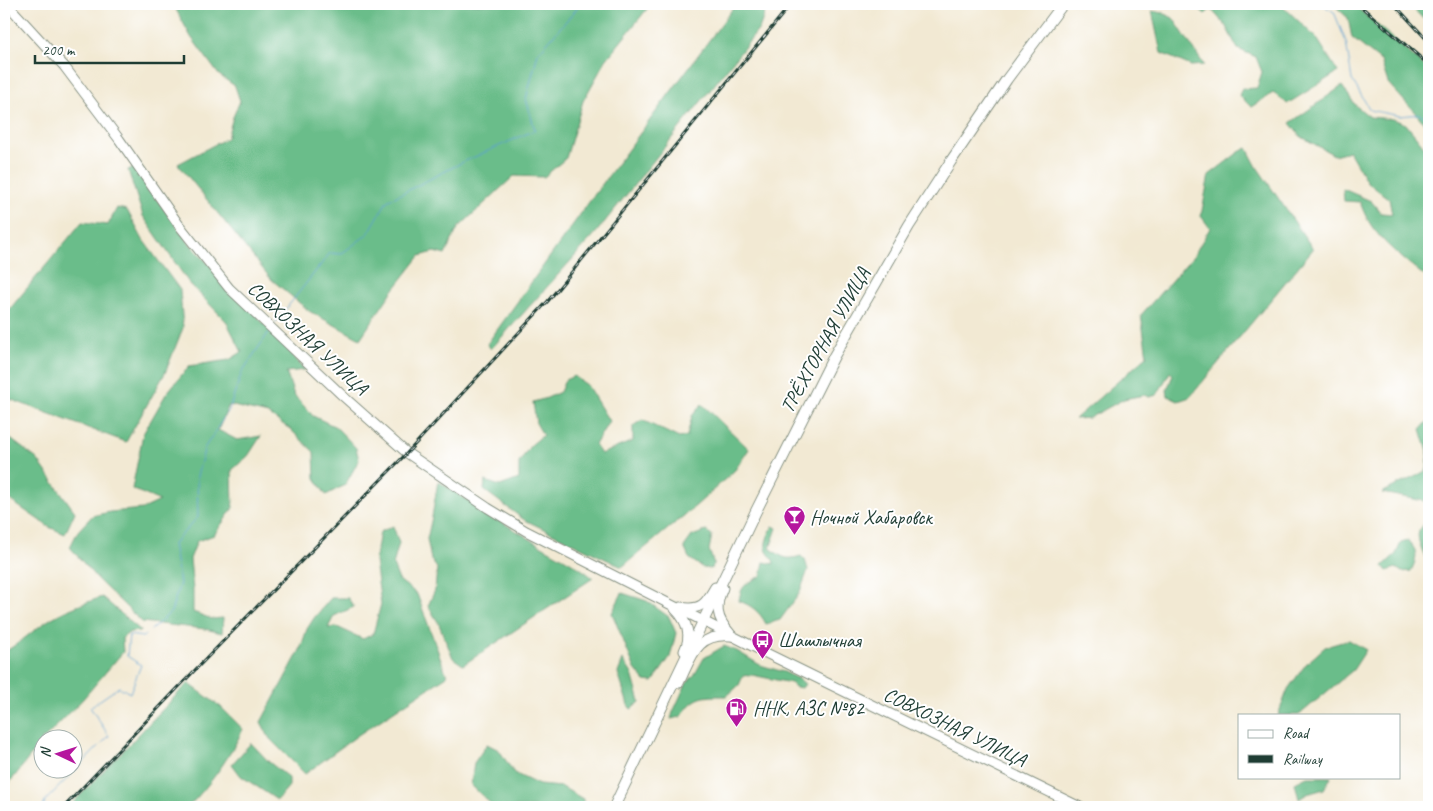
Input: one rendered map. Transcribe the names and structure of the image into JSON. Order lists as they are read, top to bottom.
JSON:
{
  "streets": {
    "highway": ["ТРЁХГОРНАЯ УЛИЦА"],
    "main road": ["СОВХОЗНАЯ УЛИЦА"]
  },
  "crossings": [
    ["СОВХОЗНАЯ УЛИЦА", "ТРЁХГОРНАЯ УЛИЦА"]
  ],
  "places": {
    "bar": ["Ночной Хабаровск"],
    "bus stop": ["Шашлычная"],
    "fuel station": ["ННК, АЗС №82"]
  },
  "legend": ["Road", "Railway"],
  "scale_bar": "200 m",
  "north": "left"
}
